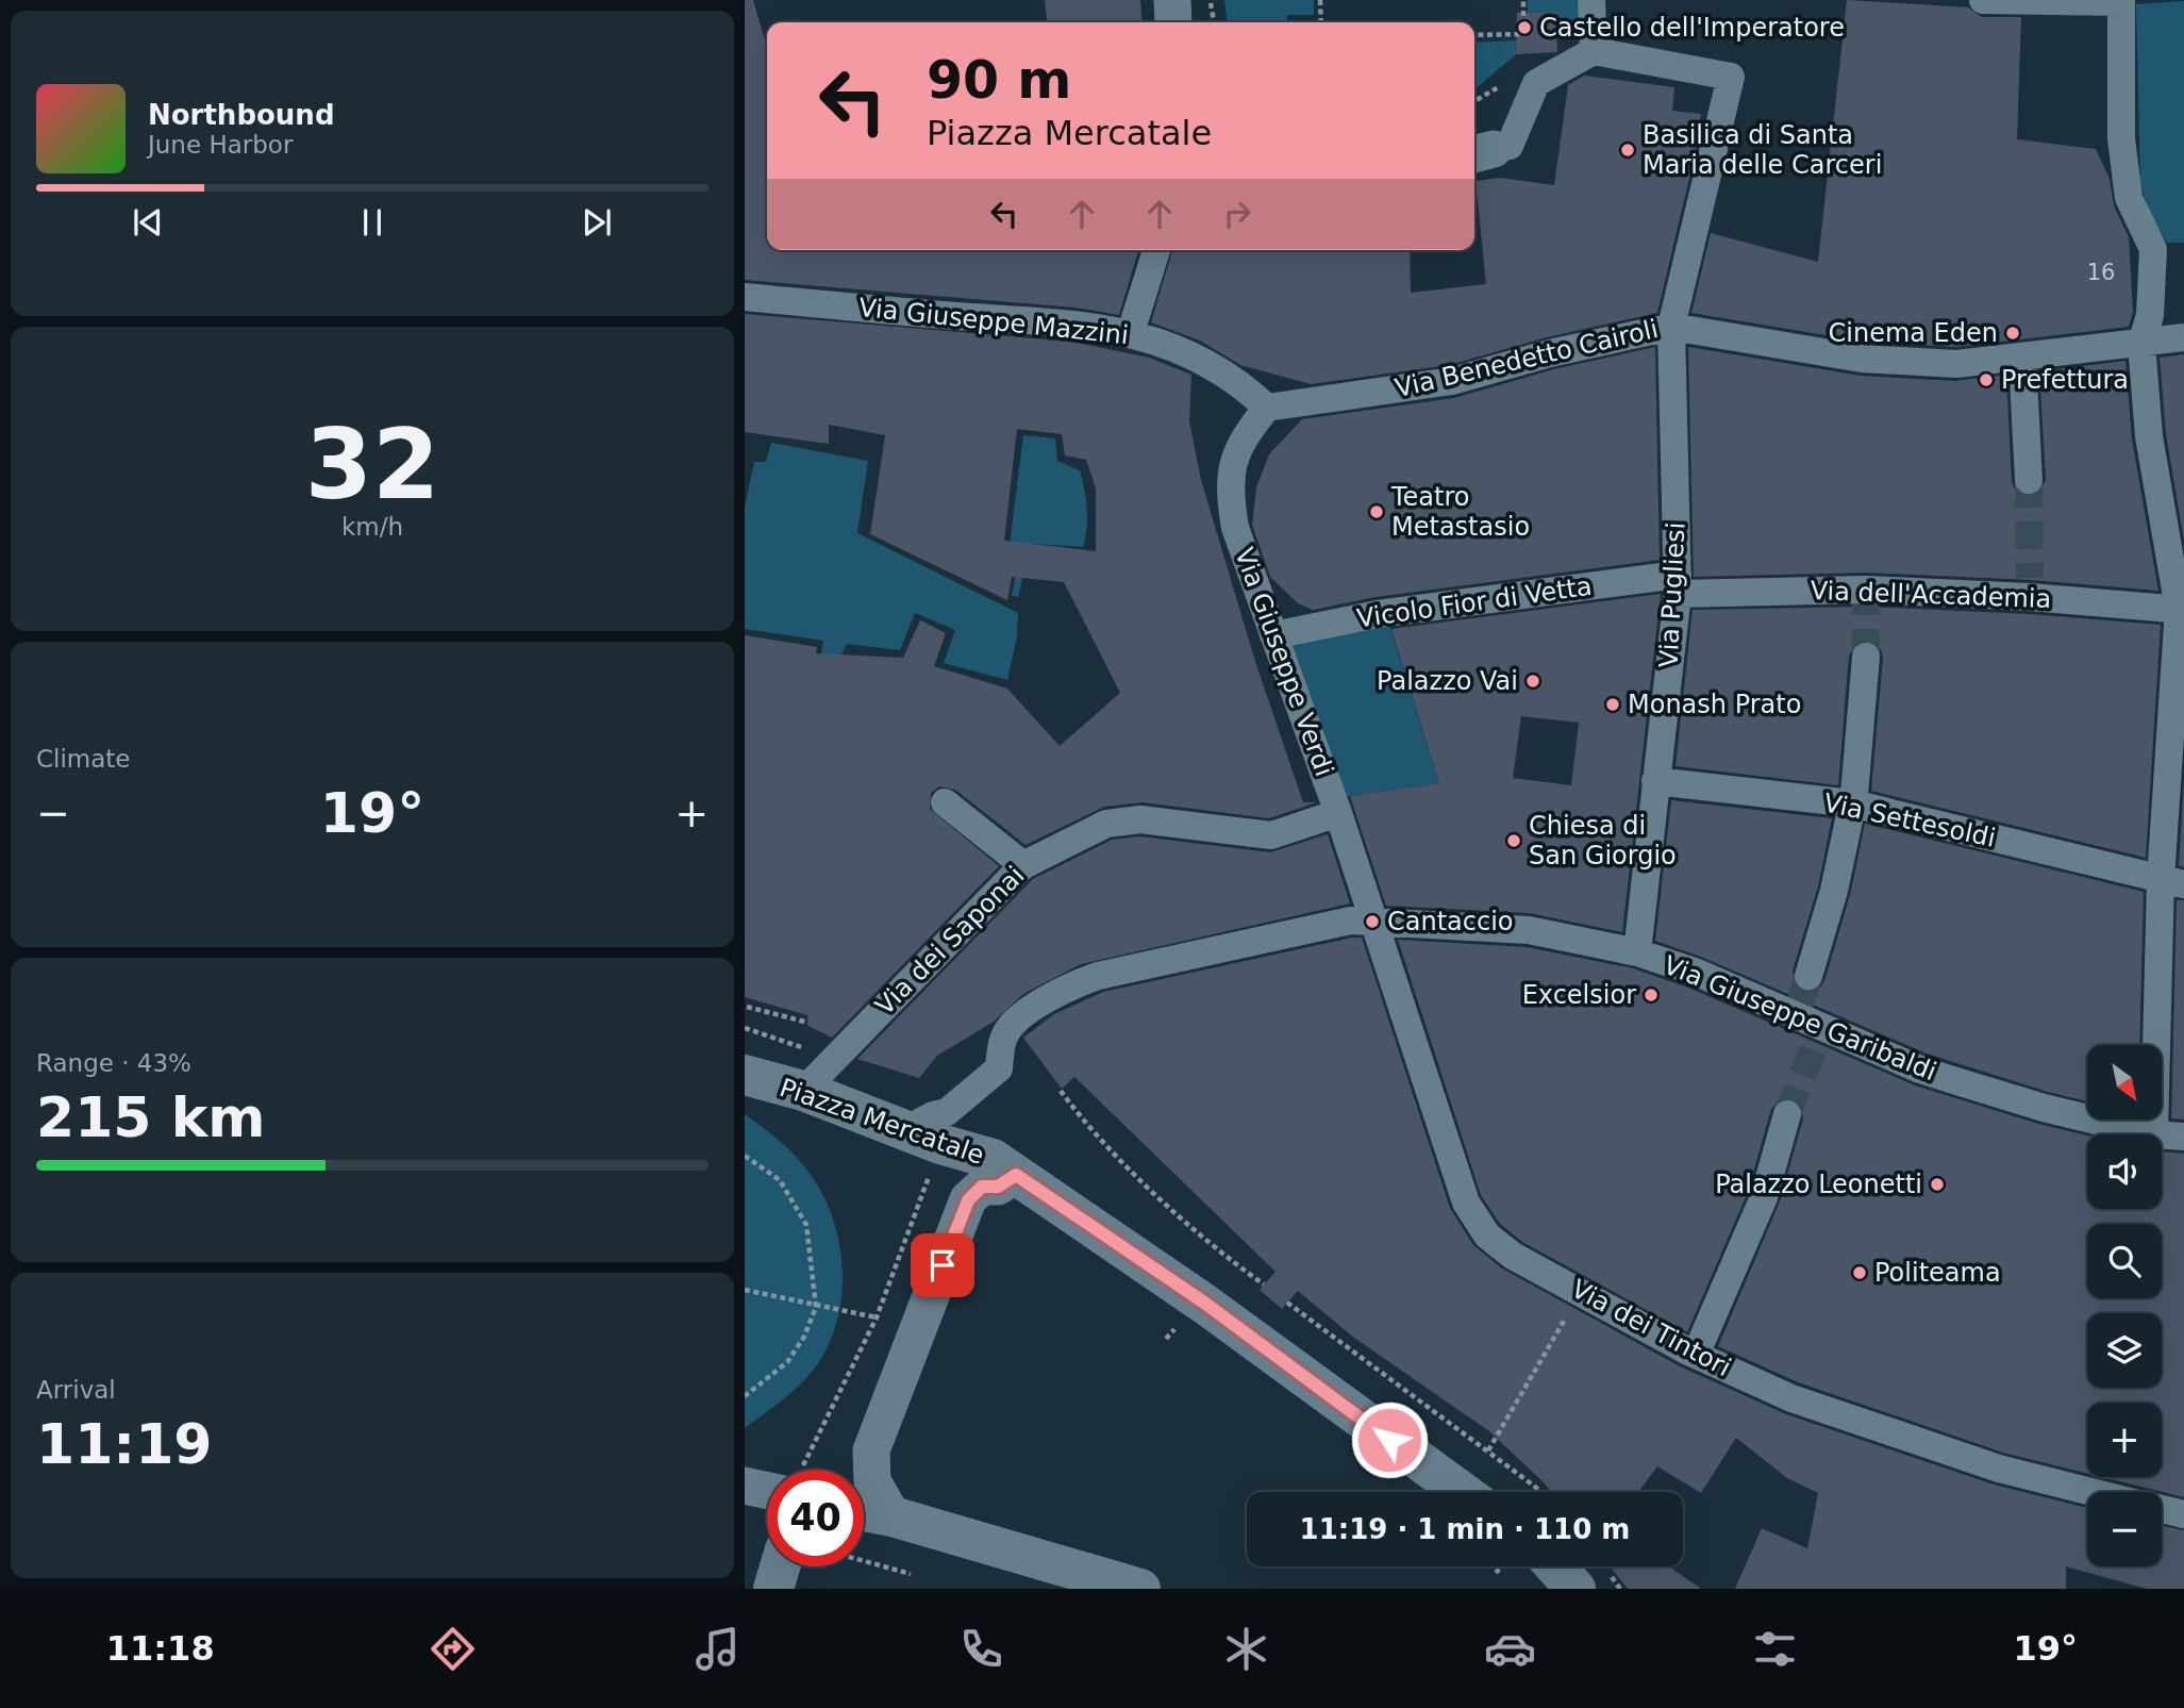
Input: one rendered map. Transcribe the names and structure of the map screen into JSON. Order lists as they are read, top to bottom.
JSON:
{
  "streets": {
    "street": [
      "Via Giuseppe Mazzini",
      "Via Benedetto Cairoli",
      "Via Pugliesi",
      "Via dell'Accademia",
      "Vicolo Fior di Vetta",
      "Via Giuseppe Verdi",
      "Via Settesoldi",
      "Via dei Saponai",
      "Via Giuseppe Garibaldi",
      "Piazza Mercatale",
      "Via dei Tintori"
    ]
  },
  "crossings": [
    ["Via Giuseppe Mazzini", "Via Benedetto Cairoli"],
    ["Via Giuseppe Mazzini", "Via Giuseppe Verdi"],
    ["Via Benedetto Cairoli", "Via Pugliesi"],
    ["Via Benedetto Cairoli", "Via Giuseppe Verdi"],
    ["Via Pugliesi", "Via dell'Accademia"],
    ["Via Pugliesi", "Vicolo Fior di Vetta"],
    ["Via Pugliesi", "Via Settesoldi"],
    ["Via Pugliesi", "Via Giuseppe Garibaldi"],
    ["Via dell'Accademia", "Vicolo Fior di Vetta"],
    ["Vicolo Fior di Vetta", "Via Giuseppe Verdi"],
    ["Via Giuseppe Verdi", "Via dei Saponai"],
    ["Via Giuseppe Verdi", "Via Giuseppe Garibaldi"],
    ["Via Giuseppe Verdi", "Via dei Tintori"],
    ["Via dei Saponai", "Piazza Mercatale"],
    ["Via Giuseppe Garibaldi", "Piazza Mercatale"],
    ["Via Giuseppe Garibaldi", "Via dei Tintori"]
  ],
  "places": [
    "Castello dell'Imperatore",
    "Basilica di Santa Maria delle Carceri",
    "Cinema Eden",
    "Prefettura",
    "Teatro Metastasio",
    "Palazzo Vai",
    "Monash Prato",
    "Chiesa di San Giorgio",
    "Cantaccio",
    "Excelsior",
    "Palazzo Leonetti",
    "Politeama"
  ],
  "house_numbers": ["16"],
  "north": "bottom right",
  "page": {
    "turn": ["90 m", "Piazza Mercatale"],
    "song": ["Northbound", "June Harbor"],
    "tile": [
      ["32", "km/h"],
      "Climate",
      ["Range · 43%", "215 km"],
      ["Arrival", "11:19"]
    ],
    "heat": ["−", "19°", "+"],
    "map_buttons": ["+", "−"],
    "limit": "40",
    "trip": "11:19 · 1 min · 110 m",
    "tabs": ["11:18", "19°"]
  }
}
